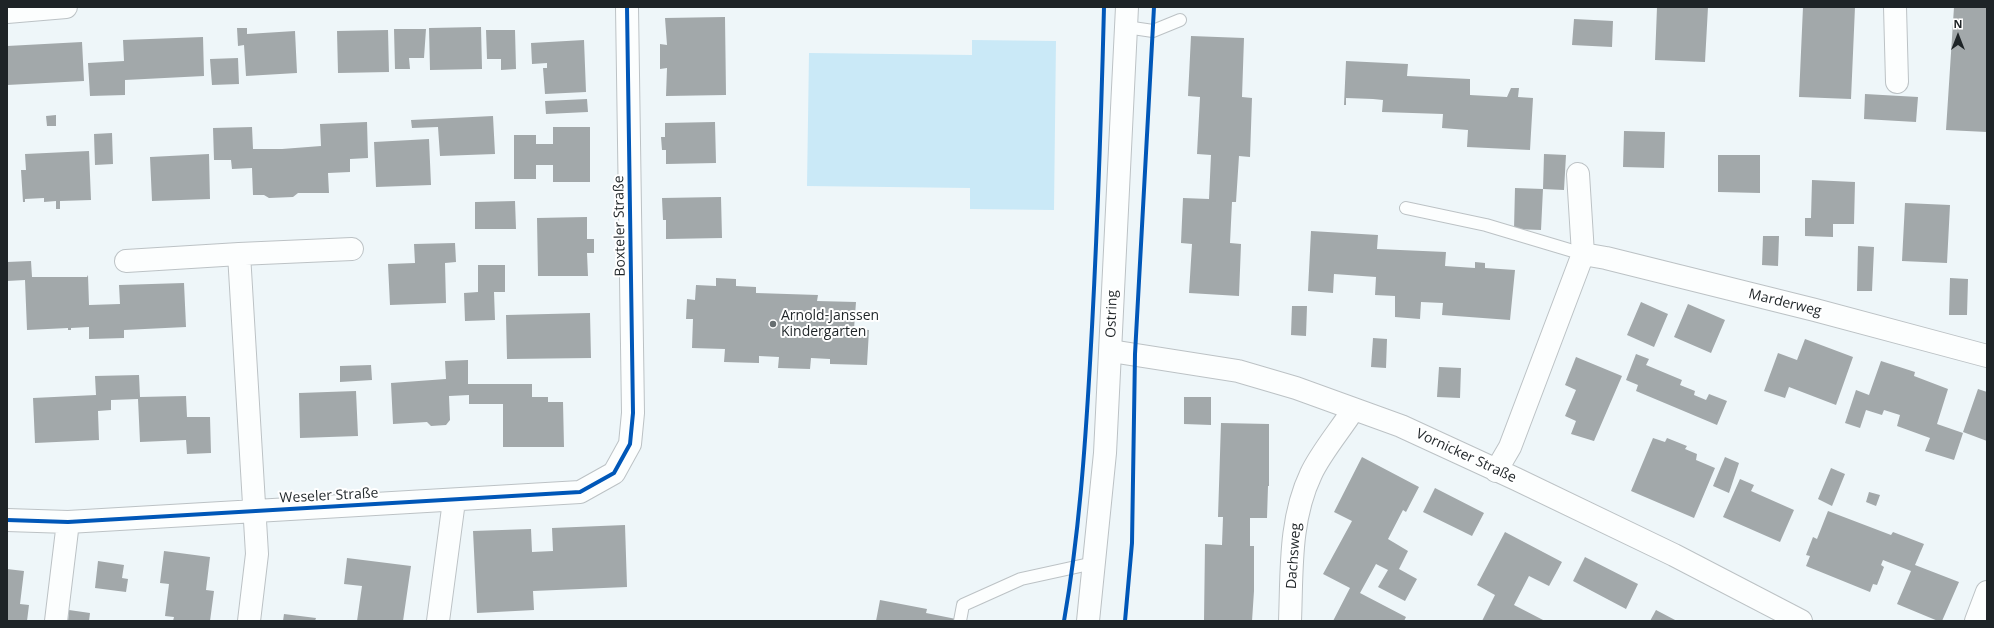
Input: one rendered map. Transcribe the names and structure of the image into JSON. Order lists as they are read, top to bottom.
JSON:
{
  "streets": {
    "street": [
      "Boxteler Straße",
      "Marderweg",
      "Ostring",
      "Vornicker Straße",
      "Weseler Straße",
      "Dachsweg"
    ]
  },
  "crossings": [
    ["Boxteler Straße", "Weseler Straße"],
    ["Ostring", "Vornicker Straße"],
    ["Vornicker Straße", "Dachsweg"]
  ],
  "places": ["Arnold-Janssen Kindergarten"],
  "north": "top"
}
